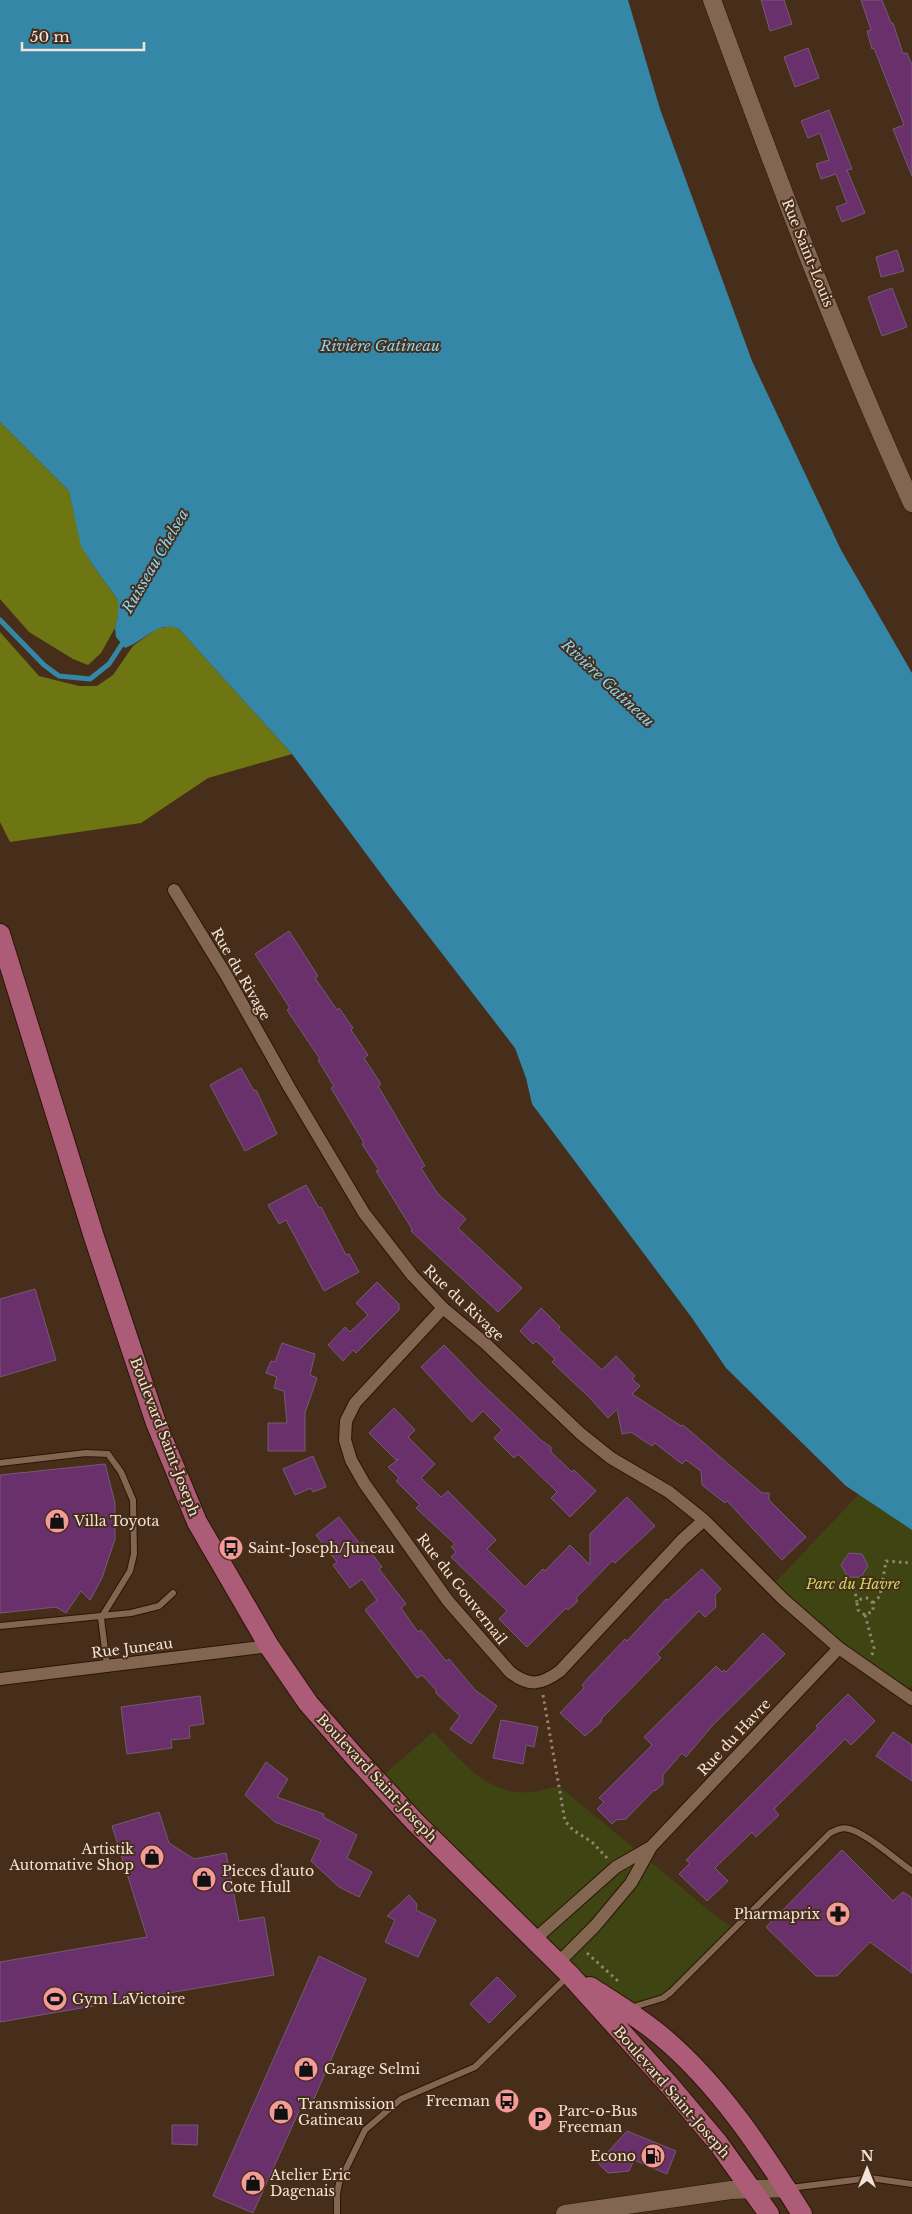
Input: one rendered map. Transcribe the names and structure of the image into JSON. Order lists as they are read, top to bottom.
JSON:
{
  "streets": {
    "main road": ["Rue Saint-Louis", "Boulevard Saint-Joseph"],
    "street": [
      "Rue du Rivage",
      "Rue du Gouvernail",
      "Rue Juneau",
      "Rue du Havre"
    ]
  },
  "crossings": [
    ["Rue du Rivage", "Rue du Gouvernail"],
    ["Rue du Rivage", "Rue du Havre"],
    ["Boulevard Saint-Joseph", "Rue Juneau"],
    ["Boulevard Saint-Joseph", "Rue du Havre"]
  ],
  "water": ["Rivière Gatineau", "Ruisseau Chelsea"],
  "parks": ["Parc du Havre"],
  "places": {
    "shop": [
      "Villa Toyota",
      "Artistik Automative Shop",
      "Pieces d'auto Cote Hull",
      "Garage Selmi",
      "Transmission Gatineau",
      "Atelier Eric Dagenais"
    ],
    "bus stop": ["Saint-Joseph/Juneau", "Freeman"],
    "pharmacy": ["Pharmaprix"],
    "sports": ["Gym LaVictoire"],
    "parking": ["Parc-o-Bus Freeman"],
    "fuel station": ["Econo"]
  },
  "scale_bar": "50 m",
  "north": "top"
}
